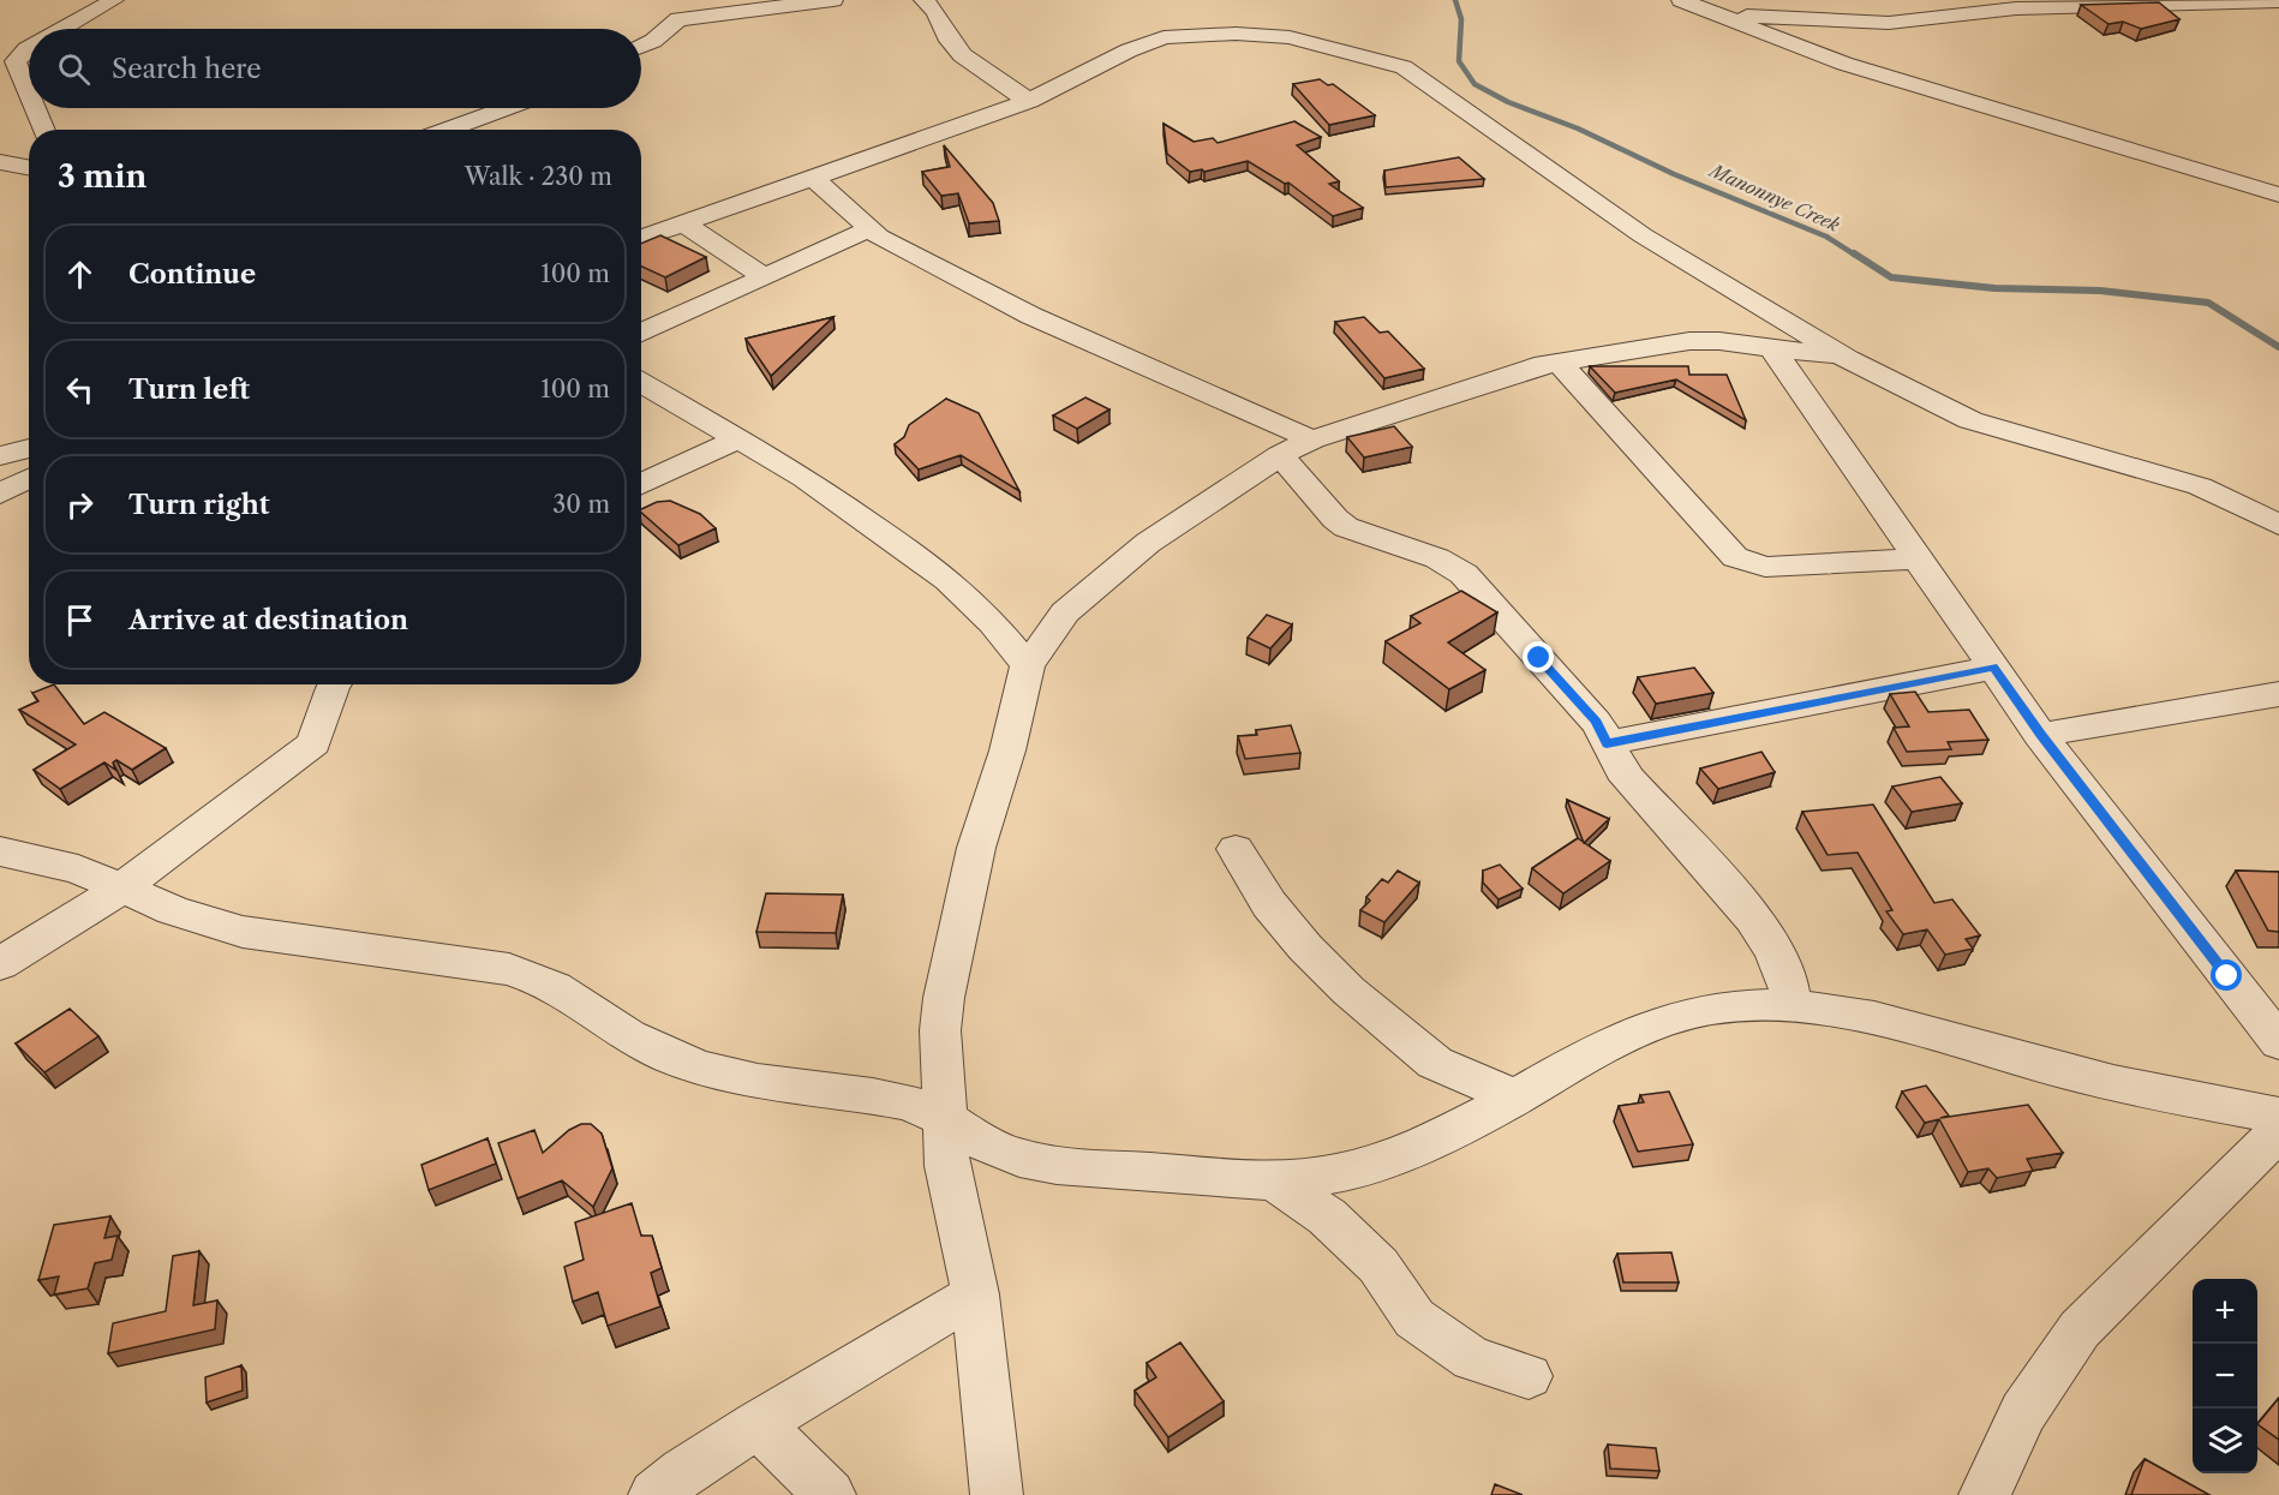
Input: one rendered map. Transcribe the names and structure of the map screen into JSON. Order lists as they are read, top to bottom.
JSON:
{
  "water": ["Manonnye Creek"],
  "page": {
    "search": "Search here",
    "heading": ["3 min", "Walk · 230 m"],
    "list": [
      ["Continue", "100 m"],
      ["Turn left", "100 m"],
      ["Turn right", "30 m"],
      "Arrive at destination"
    ],
    "map_buttons": ["+", "−"]
  }
}
